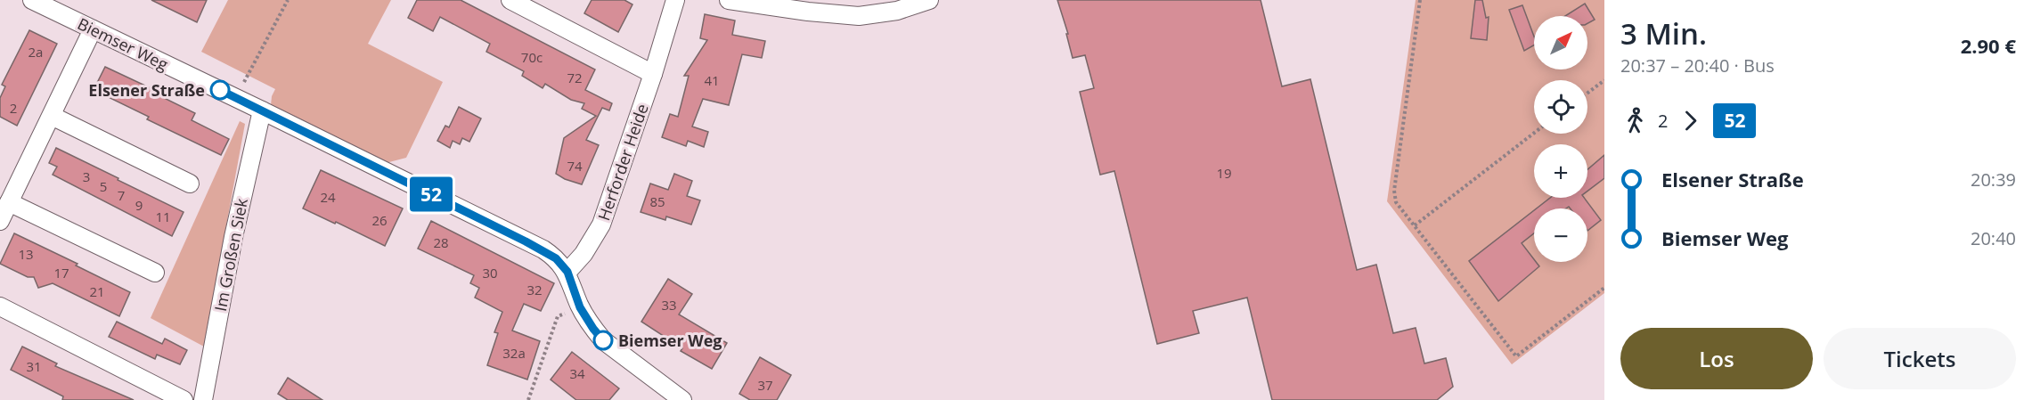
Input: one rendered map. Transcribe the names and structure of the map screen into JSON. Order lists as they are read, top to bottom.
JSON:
{
  "streets": {
    "street": ["Biemser Weg", "Herforder Heide", "Im Großen Siek"]
  },
  "crossings": [
    ["Biemser Weg", "Herforder Heide"],
    ["Biemser Weg", "Im Großen Siek"]
  ],
  "places": ["Elsener Straße", "Biemser Weg"],
  "lines": ["bus line 52"],
  "house_numbers": [
    "2a",
    "70c",
    "72",
    "41",
    "2",
    "74",
    "19",
    "3",
    "5",
    "7",
    "24",
    "85",
    "9",
    "11",
    "26",
    "28",
    "13",
    "17",
    "30",
    "32",
    "21",
    "33",
    "32a",
    "31",
    "34",
    "37"
  ],
  "north": "top right",
  "page": {
    "on_map": "52",
    "heading": ["3 Min.", "20:37 – 20:40 · Bus", "2.90 €"],
    "map_buttons": ["+", "−"],
    "legs": ["2", "52"],
    "list": [
      {
        "name": "Elsener Straße",
        "value": "20:39"
      },
      {
        "name": "Biemser Weg",
        "value": "20:40"
      }
    ],
    "buttons": ["Los", "Tickets"]
  }
}
